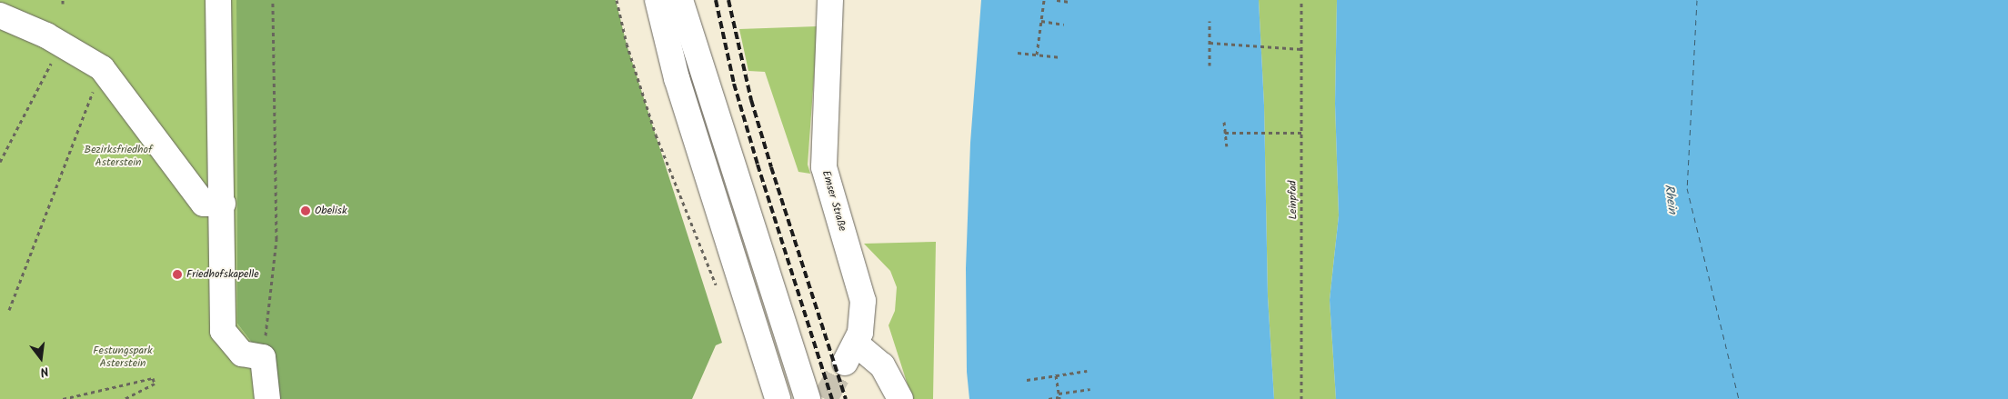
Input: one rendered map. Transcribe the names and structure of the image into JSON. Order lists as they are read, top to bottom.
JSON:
{
  "streets": {
    "main road": ["Emser Straße"],
    "path": ["Leinpfad"]
  },
  "water": ["Rhein"],
  "parks": ["Bezirksfriedhof Asterstein", "Festungspark Asterstein"],
  "places": ["Obelisk", "Friedhofskapelle"],
  "north": "bottom"
}
